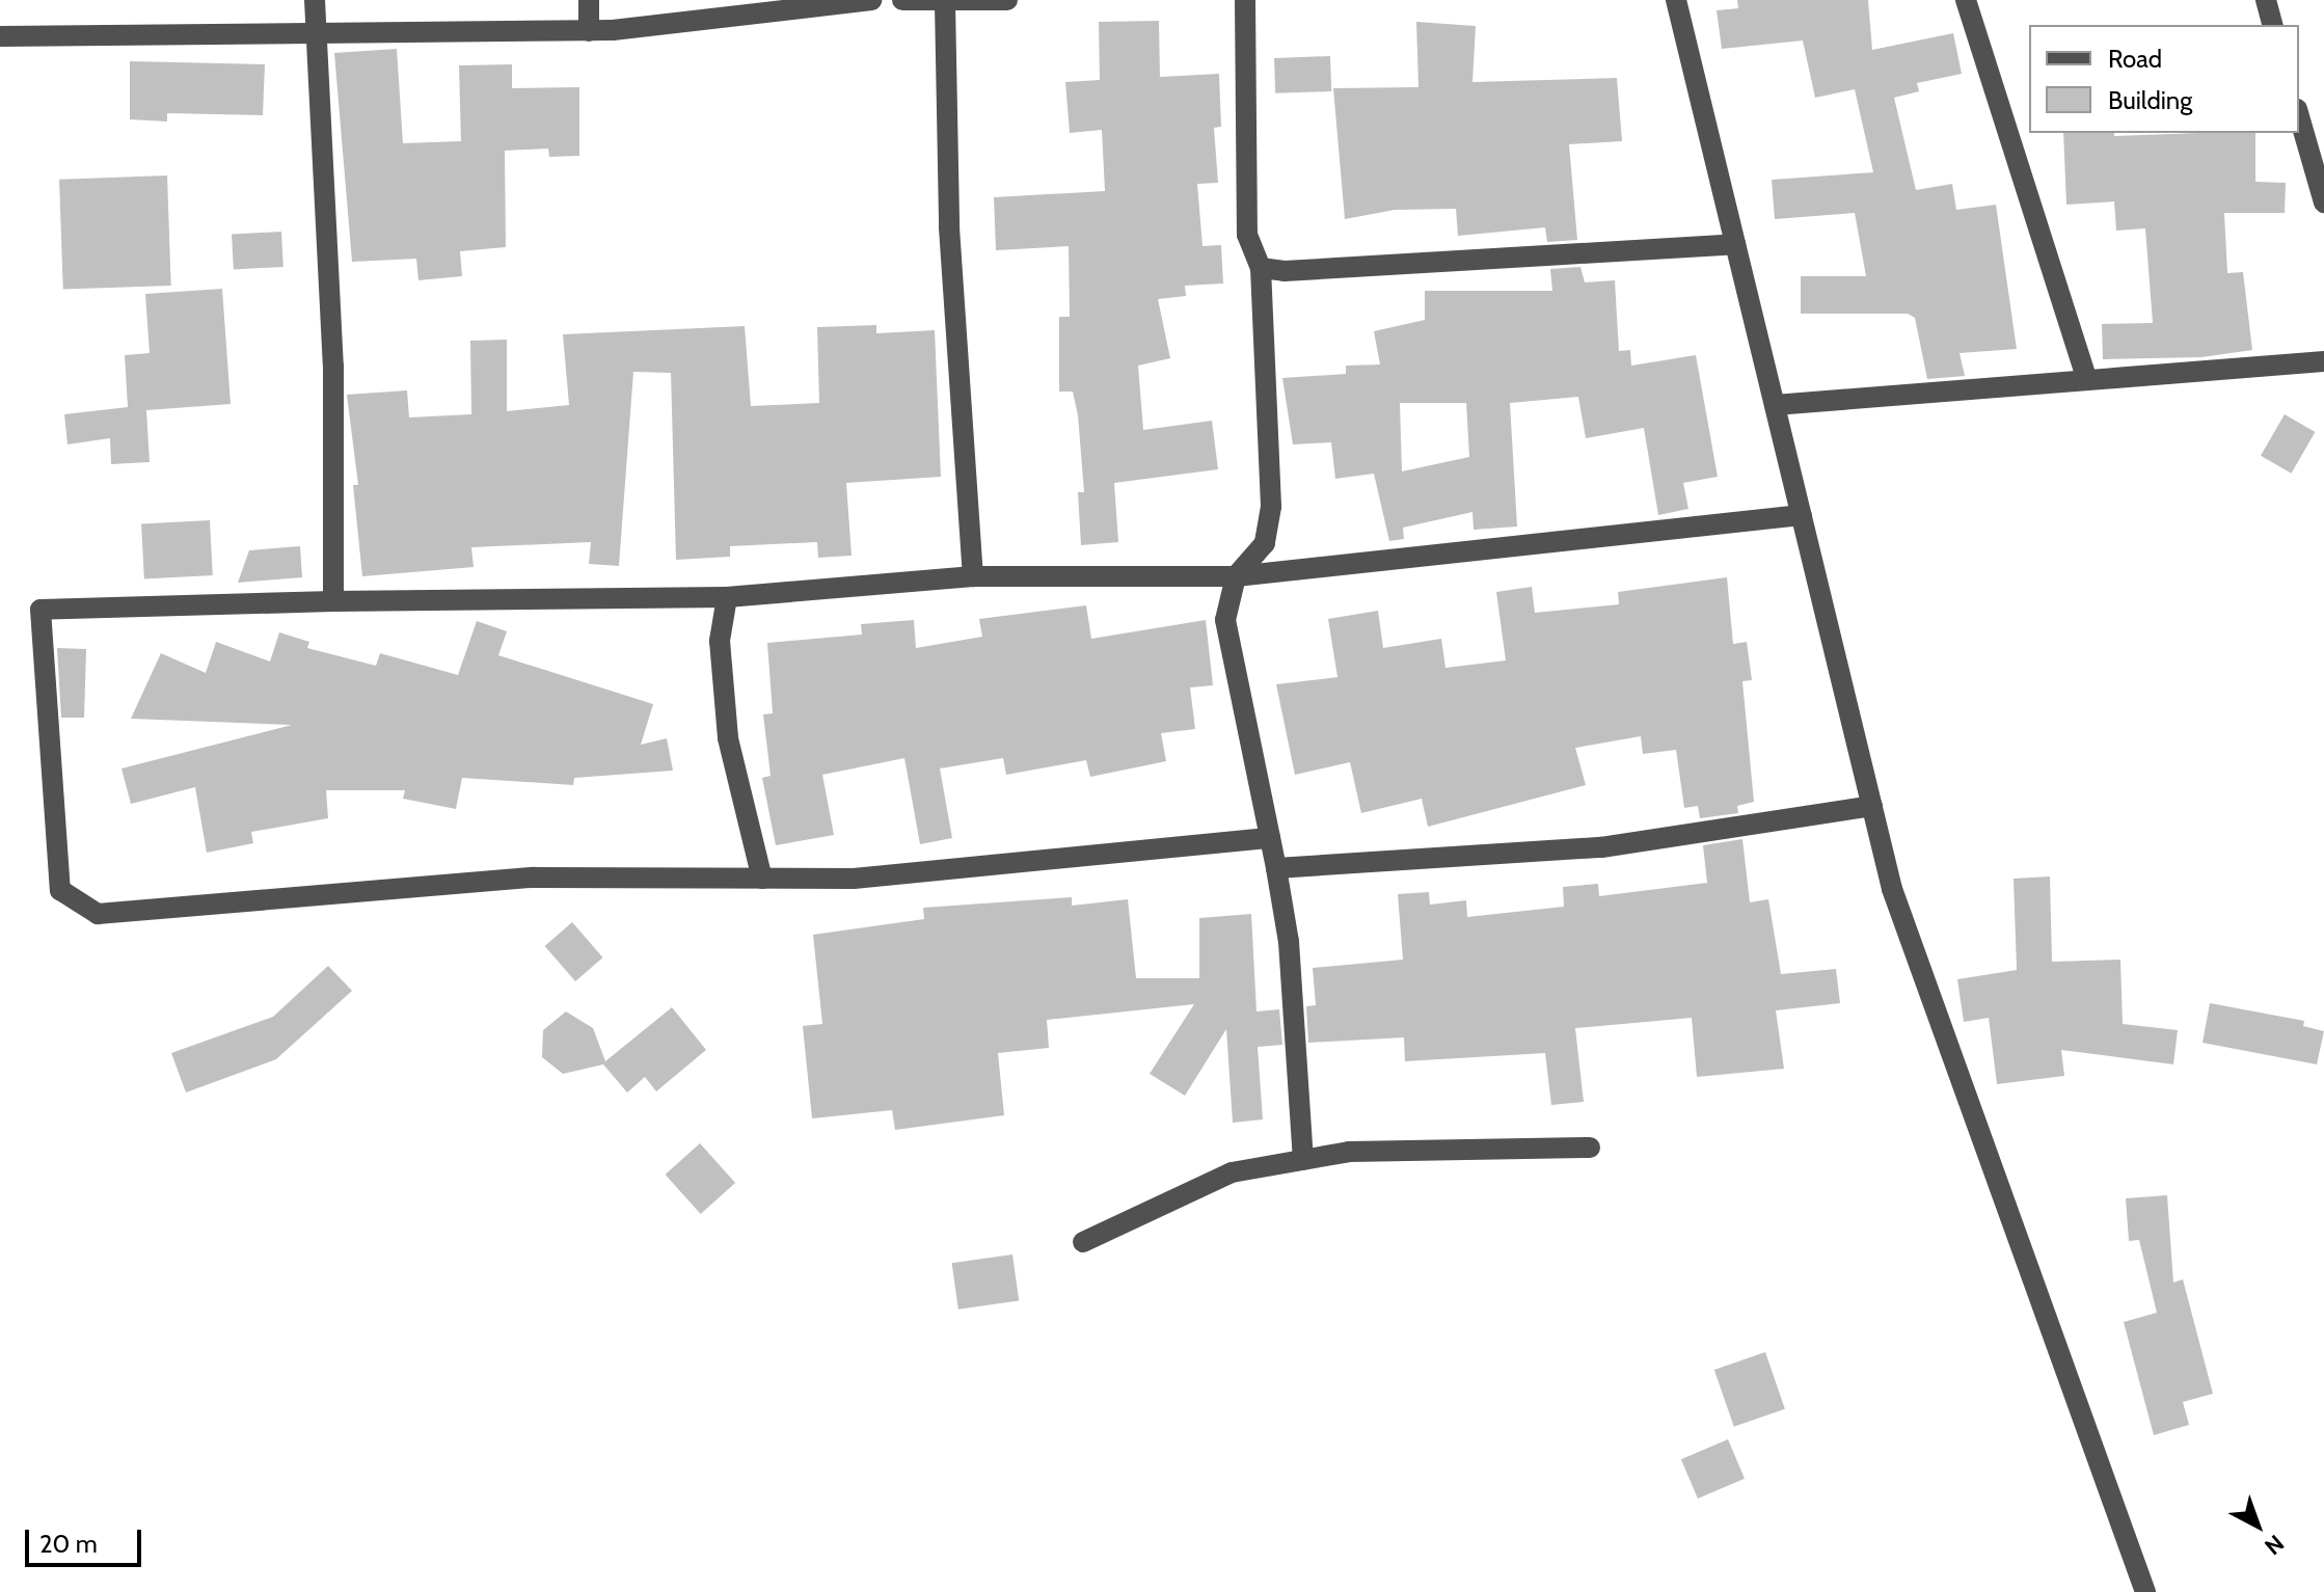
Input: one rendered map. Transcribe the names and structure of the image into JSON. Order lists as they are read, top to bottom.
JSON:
{
  "legend": ["Road", "Building"],
  "scale_bar": "20 m",
  "north": "bottom right"
}
